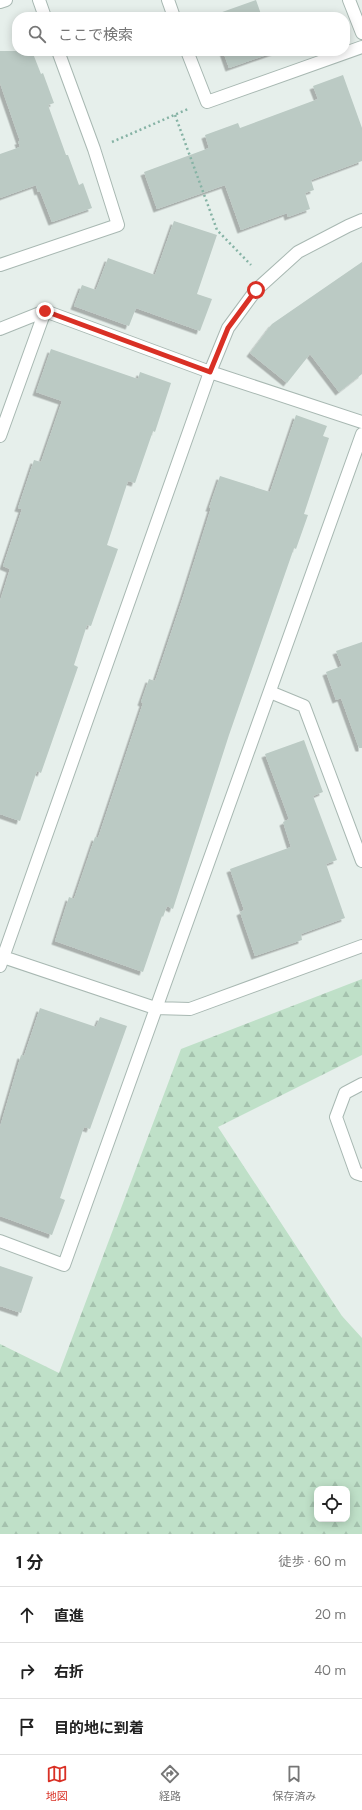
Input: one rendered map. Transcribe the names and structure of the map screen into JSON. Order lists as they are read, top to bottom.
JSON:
{
  "page": {
    "search": "ここで検索",
    "heading": ["1 分", "徒歩 · 60 m"],
    "list": [
      ["直進", "20 m"],
      ["右折", "40 m"],
      "目的地に到着"
    ],
    "nav": ["地図", "経路", "保存済み"]
  }
}
